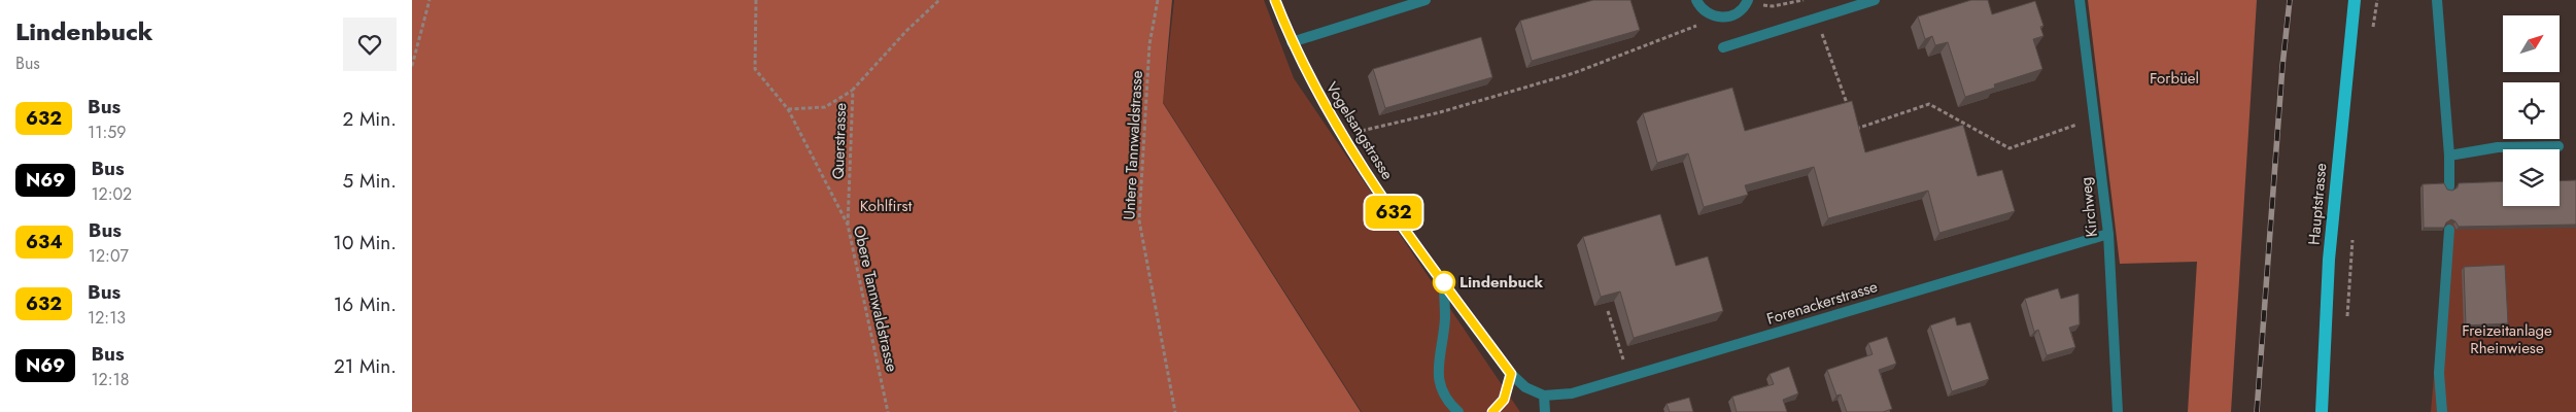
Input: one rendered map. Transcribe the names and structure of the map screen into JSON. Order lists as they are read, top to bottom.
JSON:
{
  "streets": {
    "main road": ["Hauptstrasse"],
    "street": ["Vogelsangstrasse", "Kirchweg", "Forenackerstrasse"],
    "path": ["Querstrasse", "Untere Tannwaldstrasse", "Obere Tannwaldstrasse"]
  },
  "crossings": [
    ["Vogelsangstrasse", "Forenackerstrasse"],
    ["Querstrasse", "Obere Tannwaldstrasse"],
    ["Kirchweg", "Forenackerstrasse"]
  ],
  "parks": ["Forbüel", "Kohlfirst", "Freizeitanlage Rheinwiese"],
  "places": ["Lindenbuck"],
  "lines": ["bus line 632"],
  "north": "top right",
  "page": {
    "heading": ["Lindenbuck", "Bus"],
    "on_map": "632",
    "list": [
      {
        "mark": "632",
        "name": "Bus",
        "note": "11:59",
        "value": "2 Min."
      },
      {
        "mark": "N69",
        "name": "Bus",
        "note": "12:02",
        "value": "5 Min."
      },
      {
        "mark": "634",
        "name": "Bus",
        "note": "12:07",
        "value": "10 Min."
      },
      {
        "mark": "632",
        "name": "Bus",
        "note": "12:13",
        "value": "16 Min."
      },
      {
        "mark": "N69",
        "name": "Bus",
        "note": "12:18",
        "value": "21 Min."
      }
    ]
  }
}
